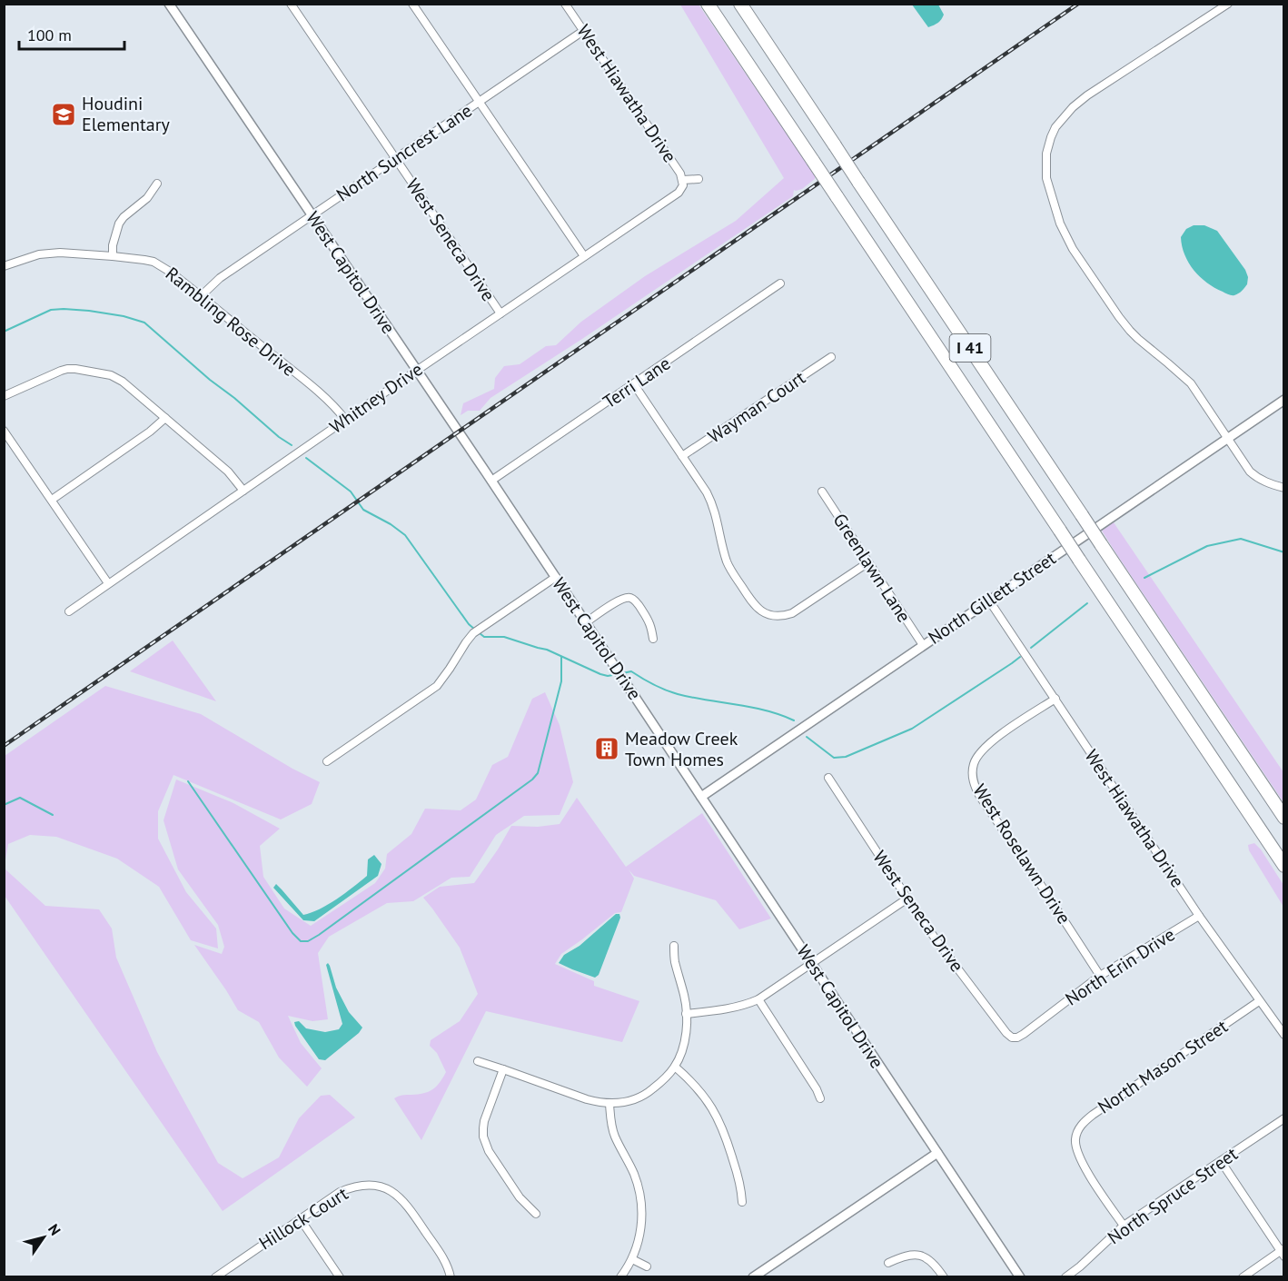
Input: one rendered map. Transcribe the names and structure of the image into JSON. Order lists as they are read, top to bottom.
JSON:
{
  "streets": {
    "highway": ["I 41"],
    "street": [
      "West Hiawatha Drive",
      "North Suncrest Lane",
      "West Seneca Drive",
      "West Capitol Drive",
      "Rambling Rose Drive",
      "Terri Lane",
      "Whitney Drive",
      "Wayman Court",
      "Greenlawn Lane",
      "North Gillett Street",
      "West Roselawn Drive",
      "North Erin Drive",
      "North Mason Street",
      "North Spruce Street",
      "Hillock Court"
    ]
  },
  "crossings": [
    ["West Hiawatha Drive", "North Suncrest Lane"],
    ["West Hiawatha Drive", "Whitney Drive"],
    ["West Hiawatha Drive", "North Gillett Street"],
    ["West Hiawatha Drive", "West Roselawn Drive"],
    ["West Hiawatha Drive", "North Erin Drive"],
    ["West Hiawatha Drive", "North Mason Street"],
    ["North Suncrest Lane", "West Seneca Drive"],
    ["North Suncrest Lane", "West Capitol Drive"],
    ["North Suncrest Lane", "Rambling Rose Drive"],
    ["West Seneca Drive", "Whitney Drive"],
    ["West Seneca Drive", "North Erin Drive"],
    ["West Capitol Drive", "Terri Lane"],
    ["West Capitol Drive", "Whitney Drive"],
    ["West Capitol Drive", "North Gillett Street"],
    ["Rambling Rose Drive", "Whitney Drive"],
    ["Greenlawn Lane", "North Gillett Street"],
    ["West Roselawn Drive", "North Erin Drive"],
    ["North Mason Street", "North Spruce Street"]
  ],
  "places": {
    "school or university": ["Houdini Elementary"],
    "building": ["Meadow Creek Town Homes"]
  },
  "scale_bar": "100 m",
  "north": "top right"
}
